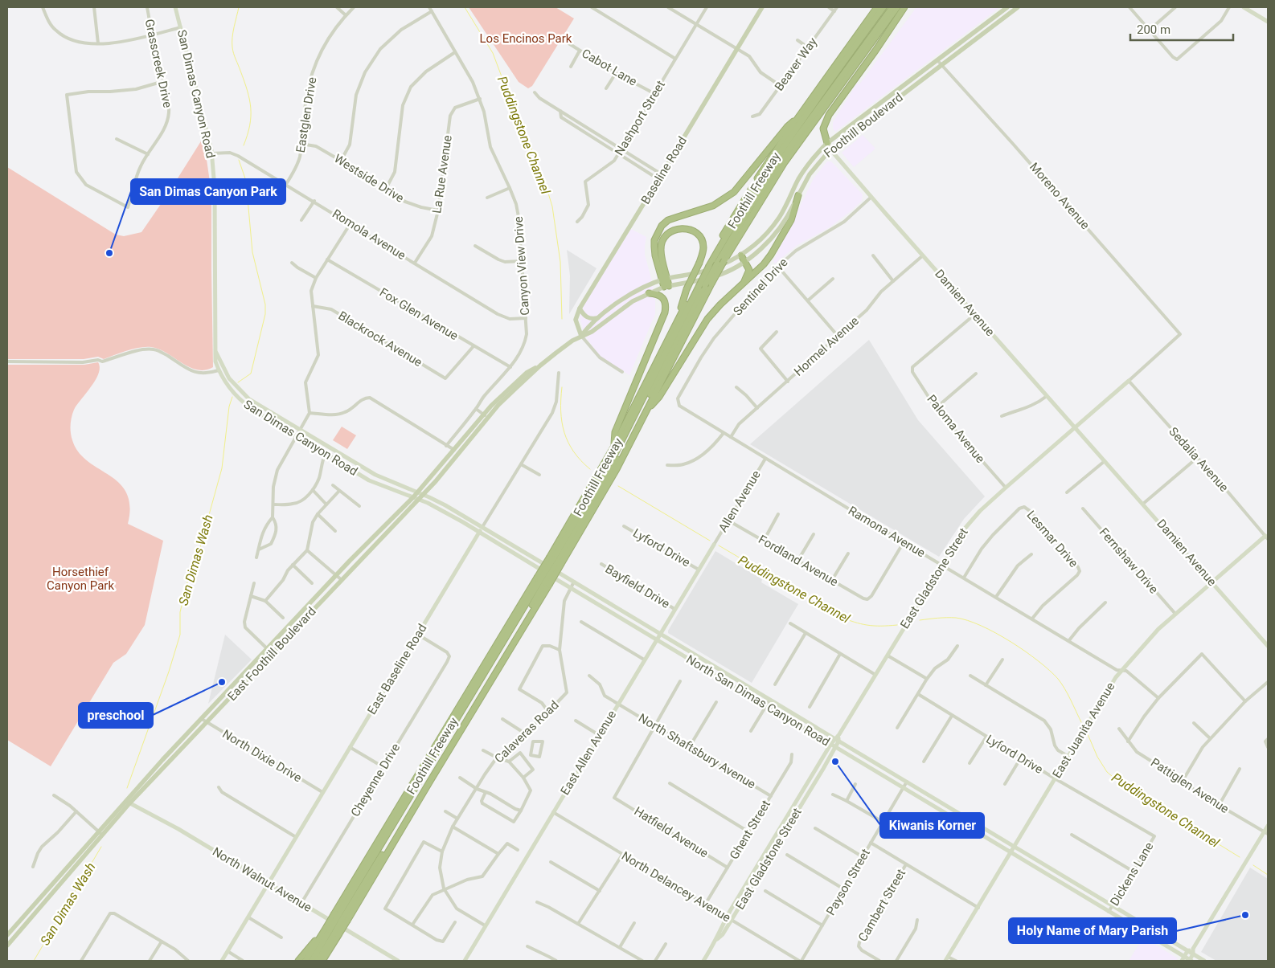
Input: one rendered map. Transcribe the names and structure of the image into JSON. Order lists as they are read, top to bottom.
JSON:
{
  "streets": {
    "highway": ["Foothill Freeway"],
    "main road": [
      "San Dimas Canyon Road",
      "Foothill Boulevard",
      "Baseline Road",
      "Damien Avenue",
      "East Gladstone Street",
      "East Foothill Boulevard",
      "East Baseline Road",
      "North San Dimas Canyon Road",
      "East Juanita Avenue",
      "East Allen Avenue",
      "North Walnut Avenue"
    ],
    "street": [
      "Grasscreek Drive",
      "Beaver Way",
      "Cabot Lane",
      "Eastglen Drive",
      "Nashport Street",
      "La Rue Avenue",
      "Westside Drive",
      "Moreno Avenue",
      "Romola Avenue",
      "Canyon View Drive",
      "Sentinel Drive",
      "Fox Glen Avenue",
      "Blackrock Avenue",
      "Hormel Avenue",
      "Paloma Avenue",
      "Sedalia Avenue",
      "Allen Avenue",
      "Ramona Avenue",
      "Lesmar Drive",
      "Lyford Drive",
      "Fordland Avenue",
      "Fernshaw Drive",
      "Bayfield Drive",
      "Calaveras Road",
      "North Shaftsbury Avenue",
      "North Dixie Drive",
      "Cheyenne Drive",
      "Pattiglen Avenue",
      "Ghent Street",
      "Hatfield Avenue",
      "Dickens Lane",
      "Payson Street",
      "North Delancey Avenue",
      "Cambert Street"
    ]
  },
  "crossings": [
    ["Cabot Lane", "Nashport Street"],
    ["San Dimas Canyon Road", "Romola Avenue"],
    ["San Dimas Canyon Road", "East Foothill Boulevard"],
    ["San Dimas Canyon Road", "North San Dimas Canyon Road"],
    ["Eastglen Drive", "Westside Drive"],
    ["Eastglen Drive", "Romola Avenue"],
    ["Foothill Boulevard", "Baseline Road"],
    ["Foothill Boulevard", "Moreno Avenue"],
    ["Foothill Boulevard", "Damien Avenue"],
    ["Foothill Boulevard", "East Foothill Boulevard"],
    ["Baseline Road", "East Foothill Boulevard"],
    ["La Rue Avenue", "Westside Drive"],
    ["La Rue Avenue", "Romola Avenue"],
    ["La Rue Avenue", "Canyon View Drive"],
    ["Moreno Avenue", "Sedalia Avenue"],
    ["Moreno Avenue", "East Gladstone Street"],
    ["Romola Avenue", "Canyon View Drive"],
    ["Canyon View Drive", "Fox Glen Avenue"],
    ["Sentinel Drive", "Damien Avenue"],
    ["Sentinel Drive", "Ramona Avenue"],
    ["Damien Avenue", "Hormel Avenue"],
    ["Damien Avenue", "Paloma Avenue"],
    ["Damien Avenue", "East Gladstone Street"],
    ["Damien Avenue", "East Juanita Avenue"],
    ["Fox Glen Avenue", "Blackrock Avenue"],
    ["Hormel Avenue", "Ramona Avenue"],
    ["Paloma Avenue", "East Gladstone Street"],
    ["Sedalia Avenue", "East Gladstone Street"],
    ["Sedalia Avenue", "East Juanita Avenue"],
    ["Allen Avenue", "Ramona Avenue"],
    ["Allen Avenue", "Fordland Avenue"],
    ["Allen Avenue", "East Allen Avenue"],
    ["Ramona Avenue", "Lesmar Drive"],
    ["Ramona Avenue", "Fordland Avenue"],
    ["Ramona Avenue", "East Gladstone Street"],
    ["Ramona Avenue", "East Juanita Avenue"],
    ["Lyford Drive", "East Juanita Avenue"],
    ["Lyford Drive", "East Allen Avenue"],
    ["Lyford Drive", "Dickens Lane"],
    ["Fernshaw Drive", "East Juanita Avenue"],
    ["East Gladstone Street", "North San Dimas Canyon Road"],
    ["East Gladstone Street", "North Delancey Avenue"],
    ["Bayfield Drive", "East Allen Avenue"],
    ["East Foothill Boulevard", "North San Dimas Canyon Road"],
    ["East Foothill Boulevard", "North Dixie Drive"],
    ["East Foothill Boulevard", "North Walnut Avenue"],
    ["East Baseline Road", "North San Dimas Canyon Road"],
    ["East Baseline Road", "North Dixie Drive"],
    ["East Baseline Road", "Cheyenne Drive"],
    ["East Baseline Road", "North Walnut Avenue"],
    ["North San Dimas Canyon Road", "East Juanita Avenue"],
    ["North San Dimas Canyon Road", "Calaveras Road"],
    ["North San Dimas Canyon Road", "East Allen Avenue"],
    ["North San Dimas Canyon Road", "Dickens Lane"],
    ["North San Dimas Canyon Road", "Payson Street"],
    ["Calaveras Road", "East Allen Avenue"],
    ["North Shaftsbury Avenue", "East Allen Avenue"],
    ["North Shaftsbury Avenue", "Ghent Street"],
    ["North Shaftsbury Avenue", "Hatfield Avenue"],
    ["East Allen Avenue", "North Delancey Avenue"],
    ["Cheyenne Drive", "North Walnut Avenue"],
    ["Ghent Street", "Hatfield Avenue"],
    ["Ghent Street", "North Delancey Avenue"],
    ["Payson Street", "North Delancey Avenue"]
  ],
  "water": ["Puddingstone Channel", "San Dimas Wash"],
  "parks": ["Los Encinos Park", "Horsethief Canyon Park"],
  "places": [
    "San Dimas Canyon Park",
    "preschool",
    "Kiwanis Korner",
    "Holy Name of Mary Parish"
  ],
  "scale_bar": "200 m"
}
